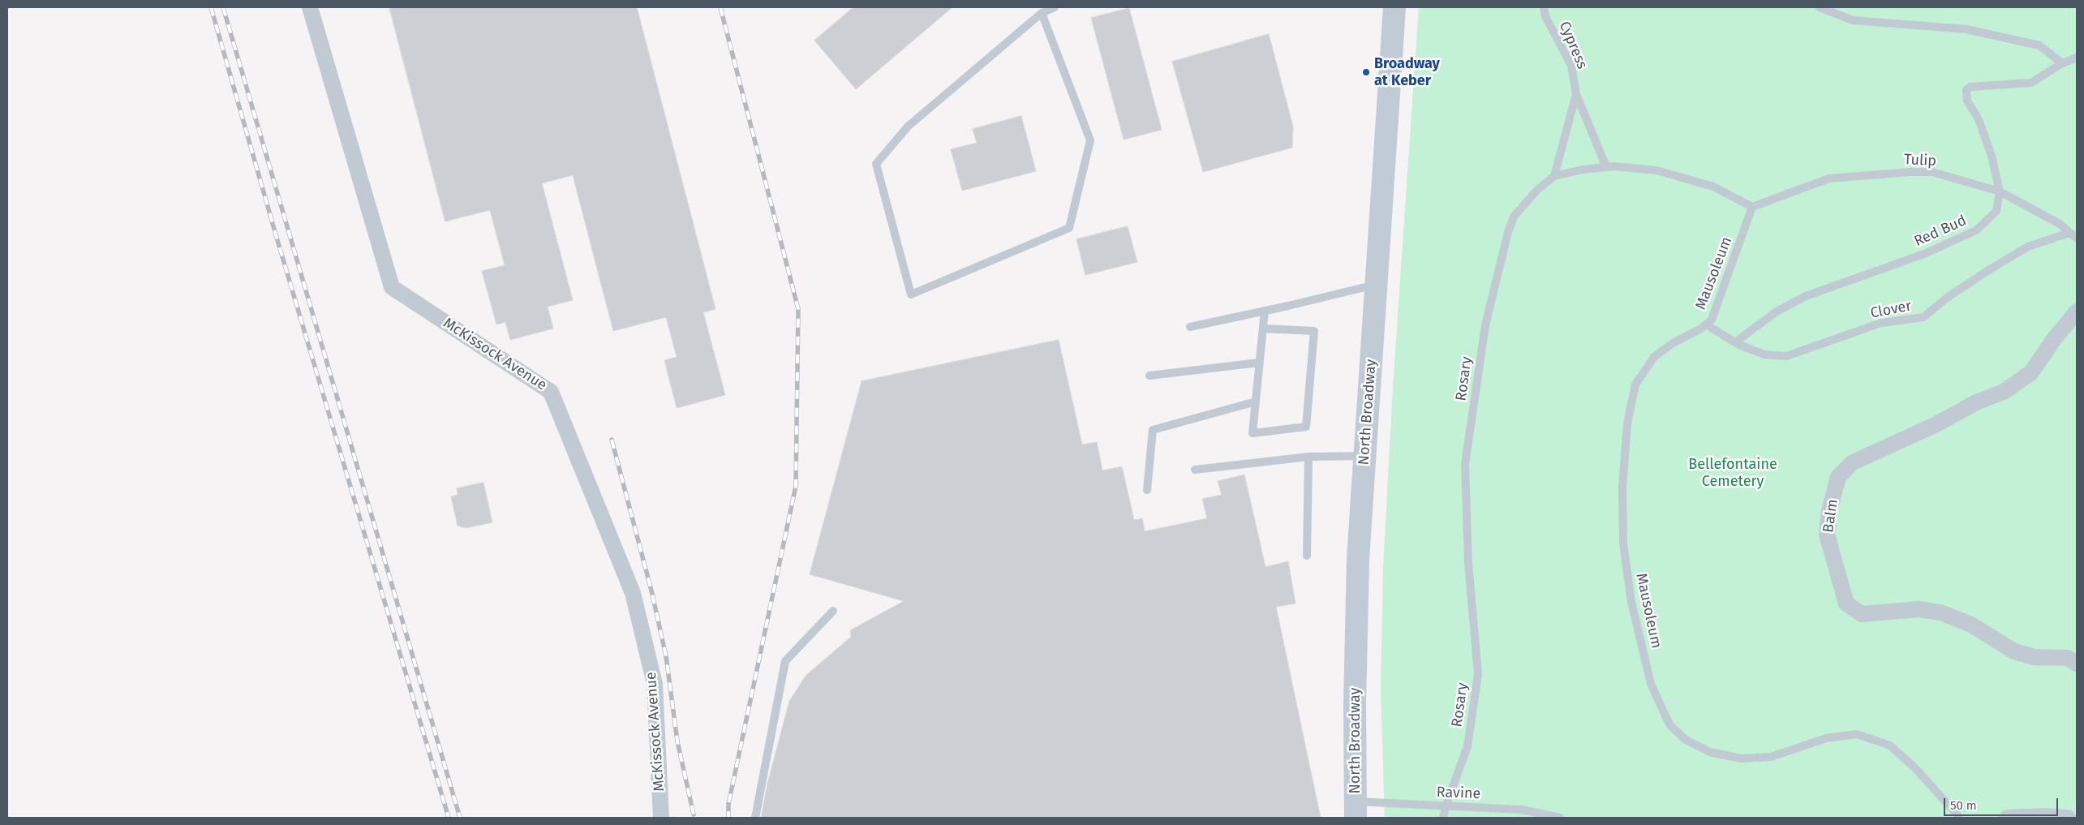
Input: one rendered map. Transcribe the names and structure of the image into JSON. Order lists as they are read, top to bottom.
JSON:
{
  "streets": {
    "main road": ["North Broadway"],
    "street": ["McKissock Avenue", "Balm"],
    "lane": [
      "Cypress",
      "Tulip",
      "Red Bud",
      "Mausoleum",
      "Clover",
      "Rosary",
      "Ravine"
    ]
  },
  "crossings": [
    ["Cypress", "Rosary"],
    ["Tulip", "Red Bud"],
    ["Tulip", "Mausoleum"],
    ["Tulip", "Clover"],
    ["Tulip", "Rosary"],
    ["Red Bud", "Clover"],
    ["Mausoleum", "Clover"],
    ["Mausoleum", "Rosary"],
    ["Rosary", "Ravine"],
    ["North Broadway", "Ravine"]
  ],
  "parks": ["Bellefontaine Cemetery"],
  "places": ["Broadway at Keber"],
  "scale_bar": "50 m"
}
